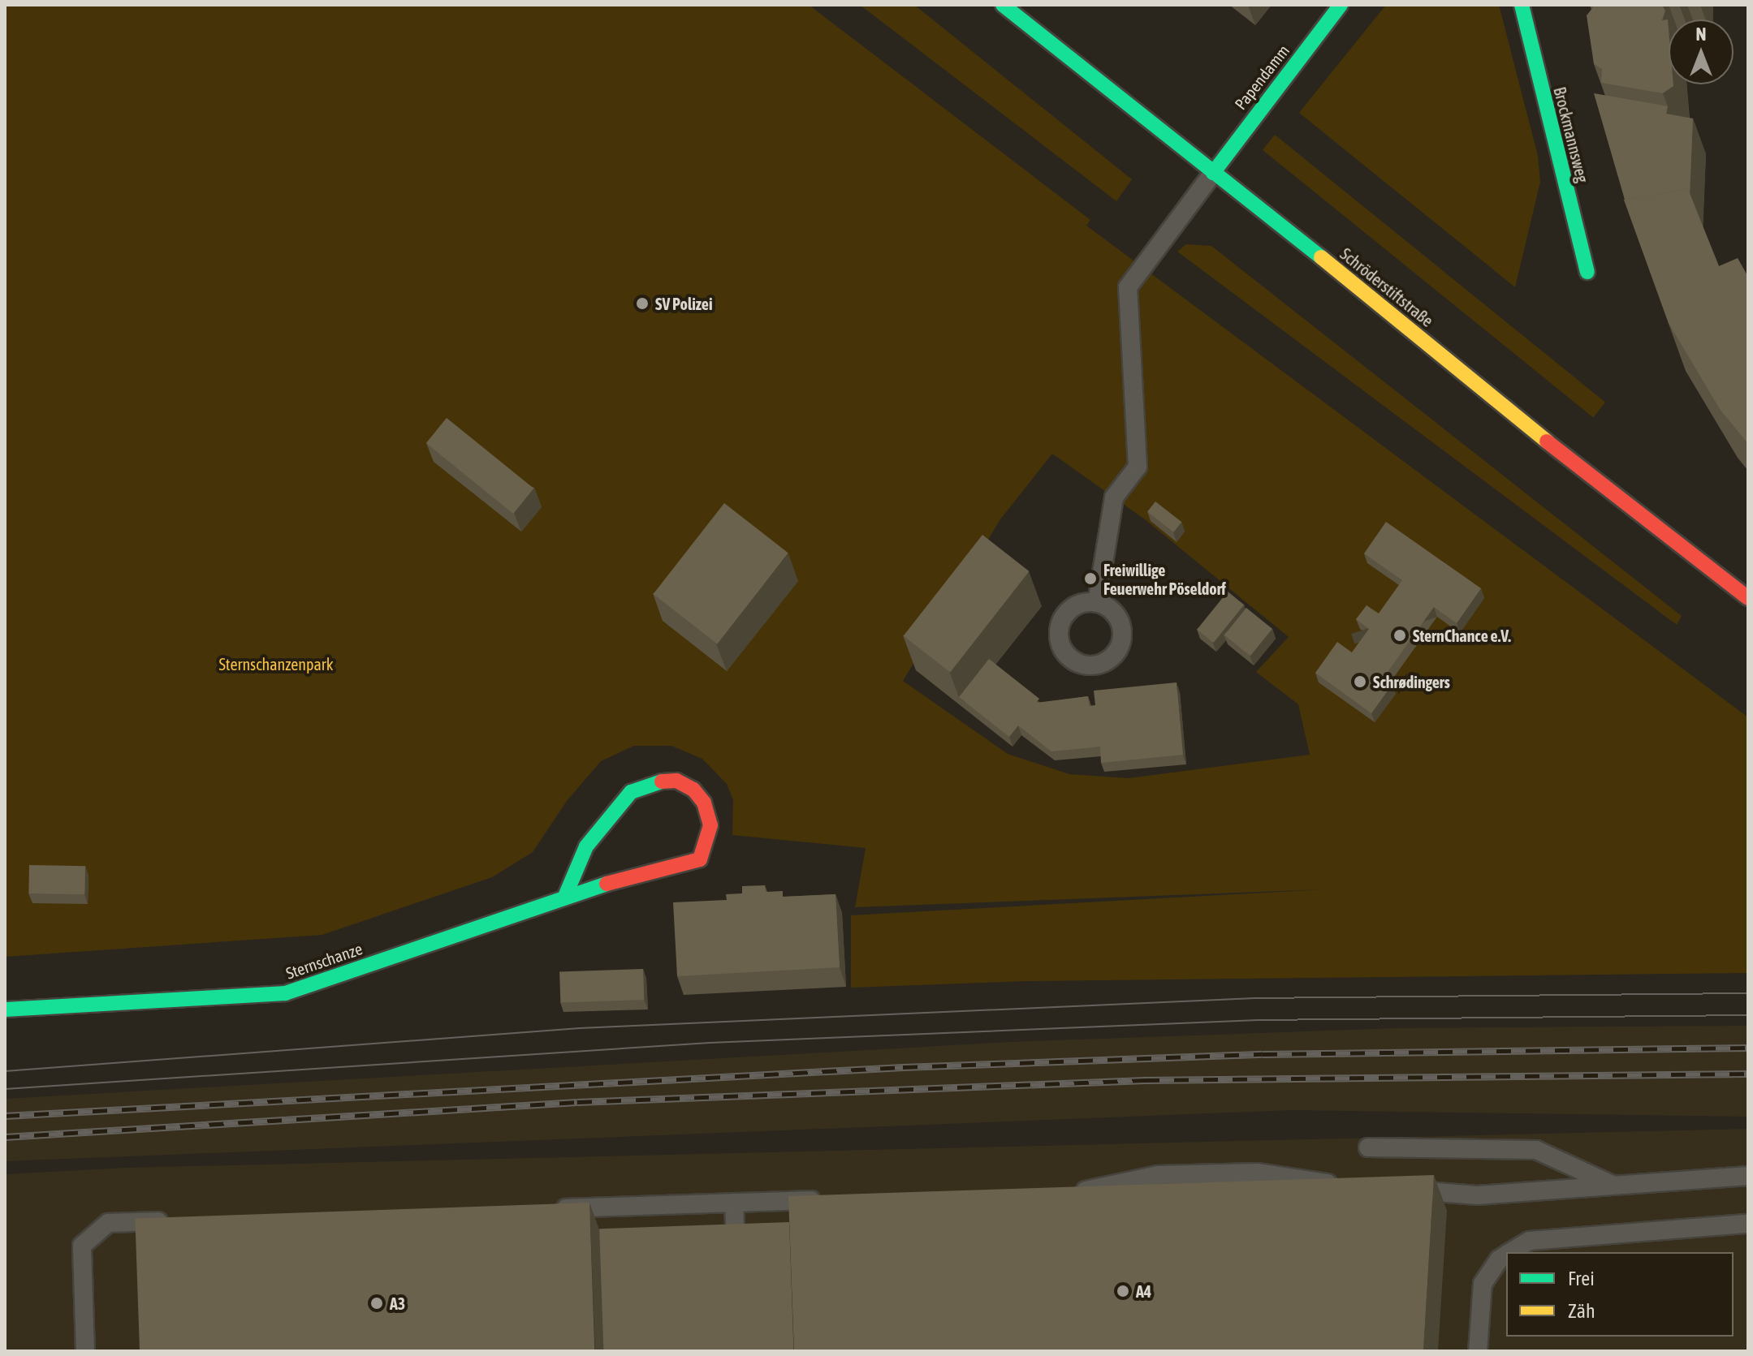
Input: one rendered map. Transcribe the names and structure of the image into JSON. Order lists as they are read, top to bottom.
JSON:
{
  "streets": {
    "street": [
      "Papendamm",
      "Brockmannsweg",
      "Schröderstiftstraße",
      "Sternschanze"
    ]
  },
  "crossings": [
    ["Papendamm", "Schröderstiftstraße"]
  ],
  "parks": ["Sternschanzenpark"],
  "places": [
    "SV Polizei",
    "Freiwillige Feuerwehr Pöseldorf",
    "SternChance e.V.",
    "Schrødingers",
    "A4",
    "A3"
  ],
  "legend": ["Frei", "Zäh"],
  "north": "top"
}
